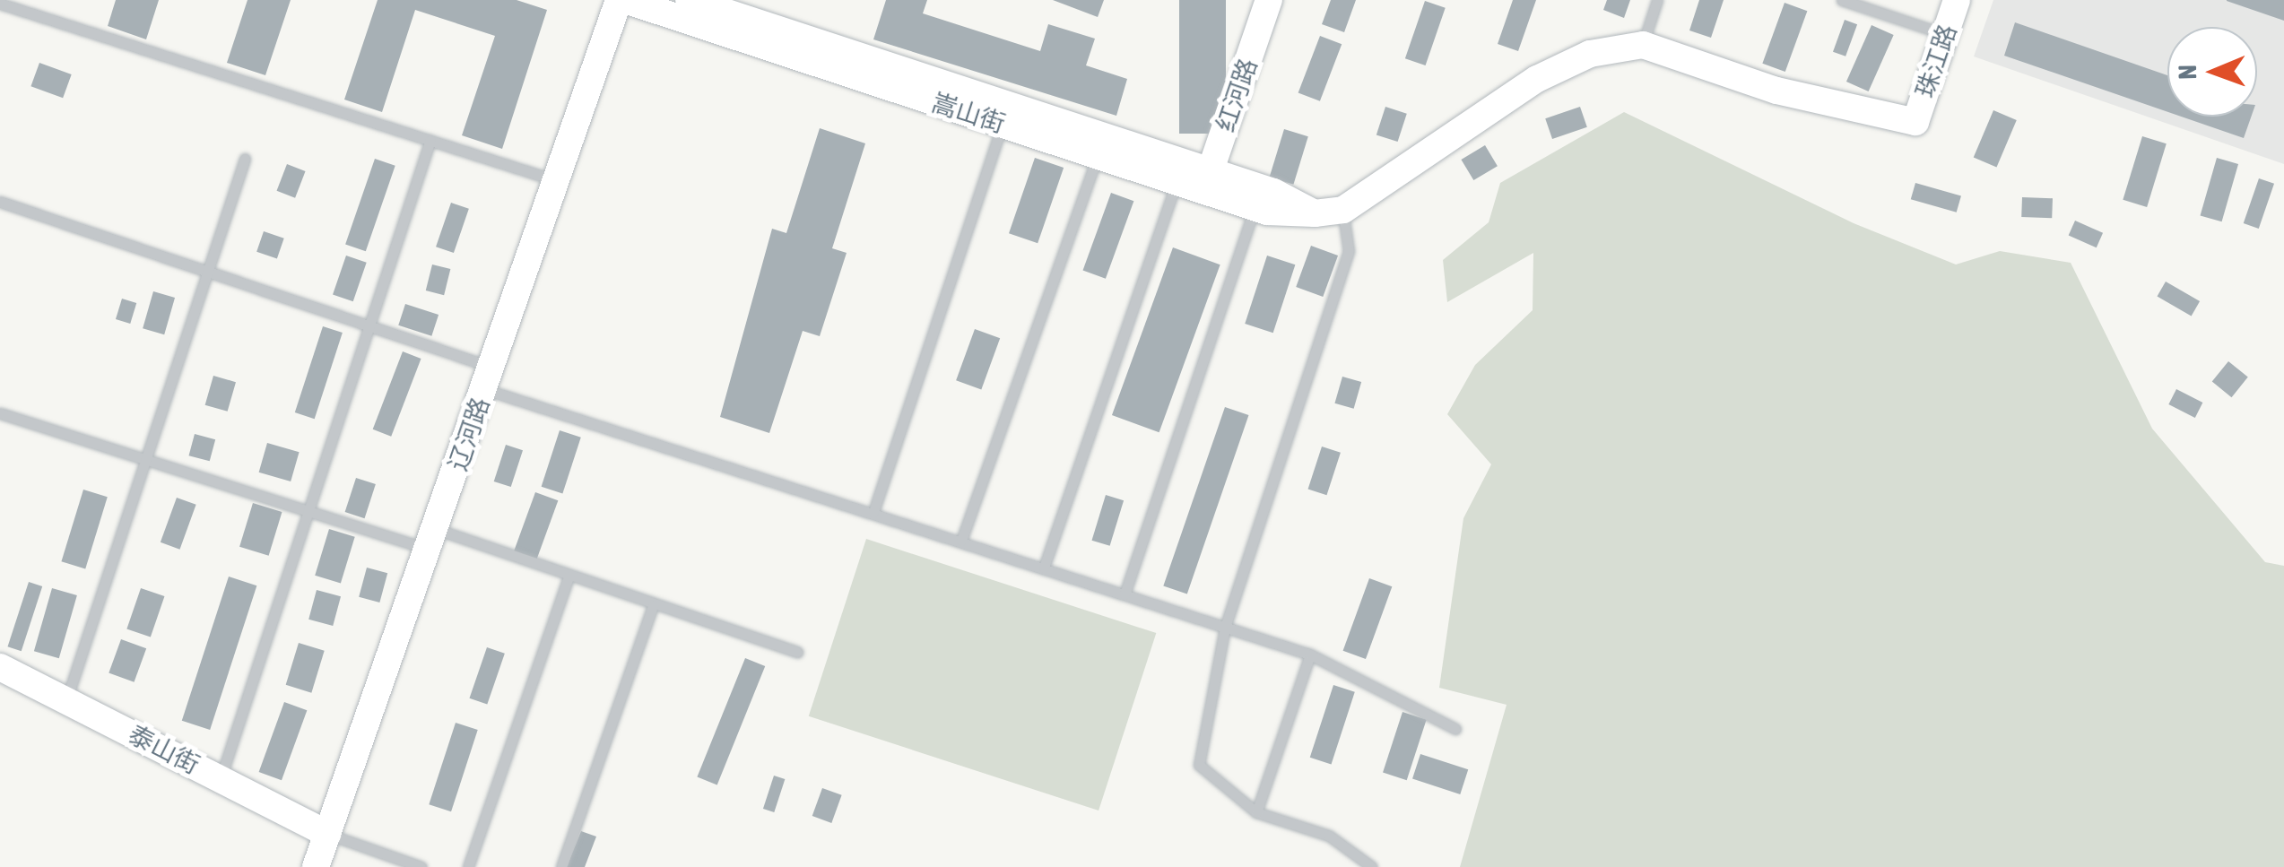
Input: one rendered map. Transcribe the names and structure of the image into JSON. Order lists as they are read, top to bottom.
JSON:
{
  "streets": {
    "street": [
      "珠江路",
      "红河路",
      "嵩山街",
      "辽河路",
      "泰山街"
    ]
  },
  "crossings": [
    ["红河路", "嵩山街"],
    ["嵩山街", "辽河路"],
    ["辽河路", "泰山街"]
  ],
  "north": "left"
}
